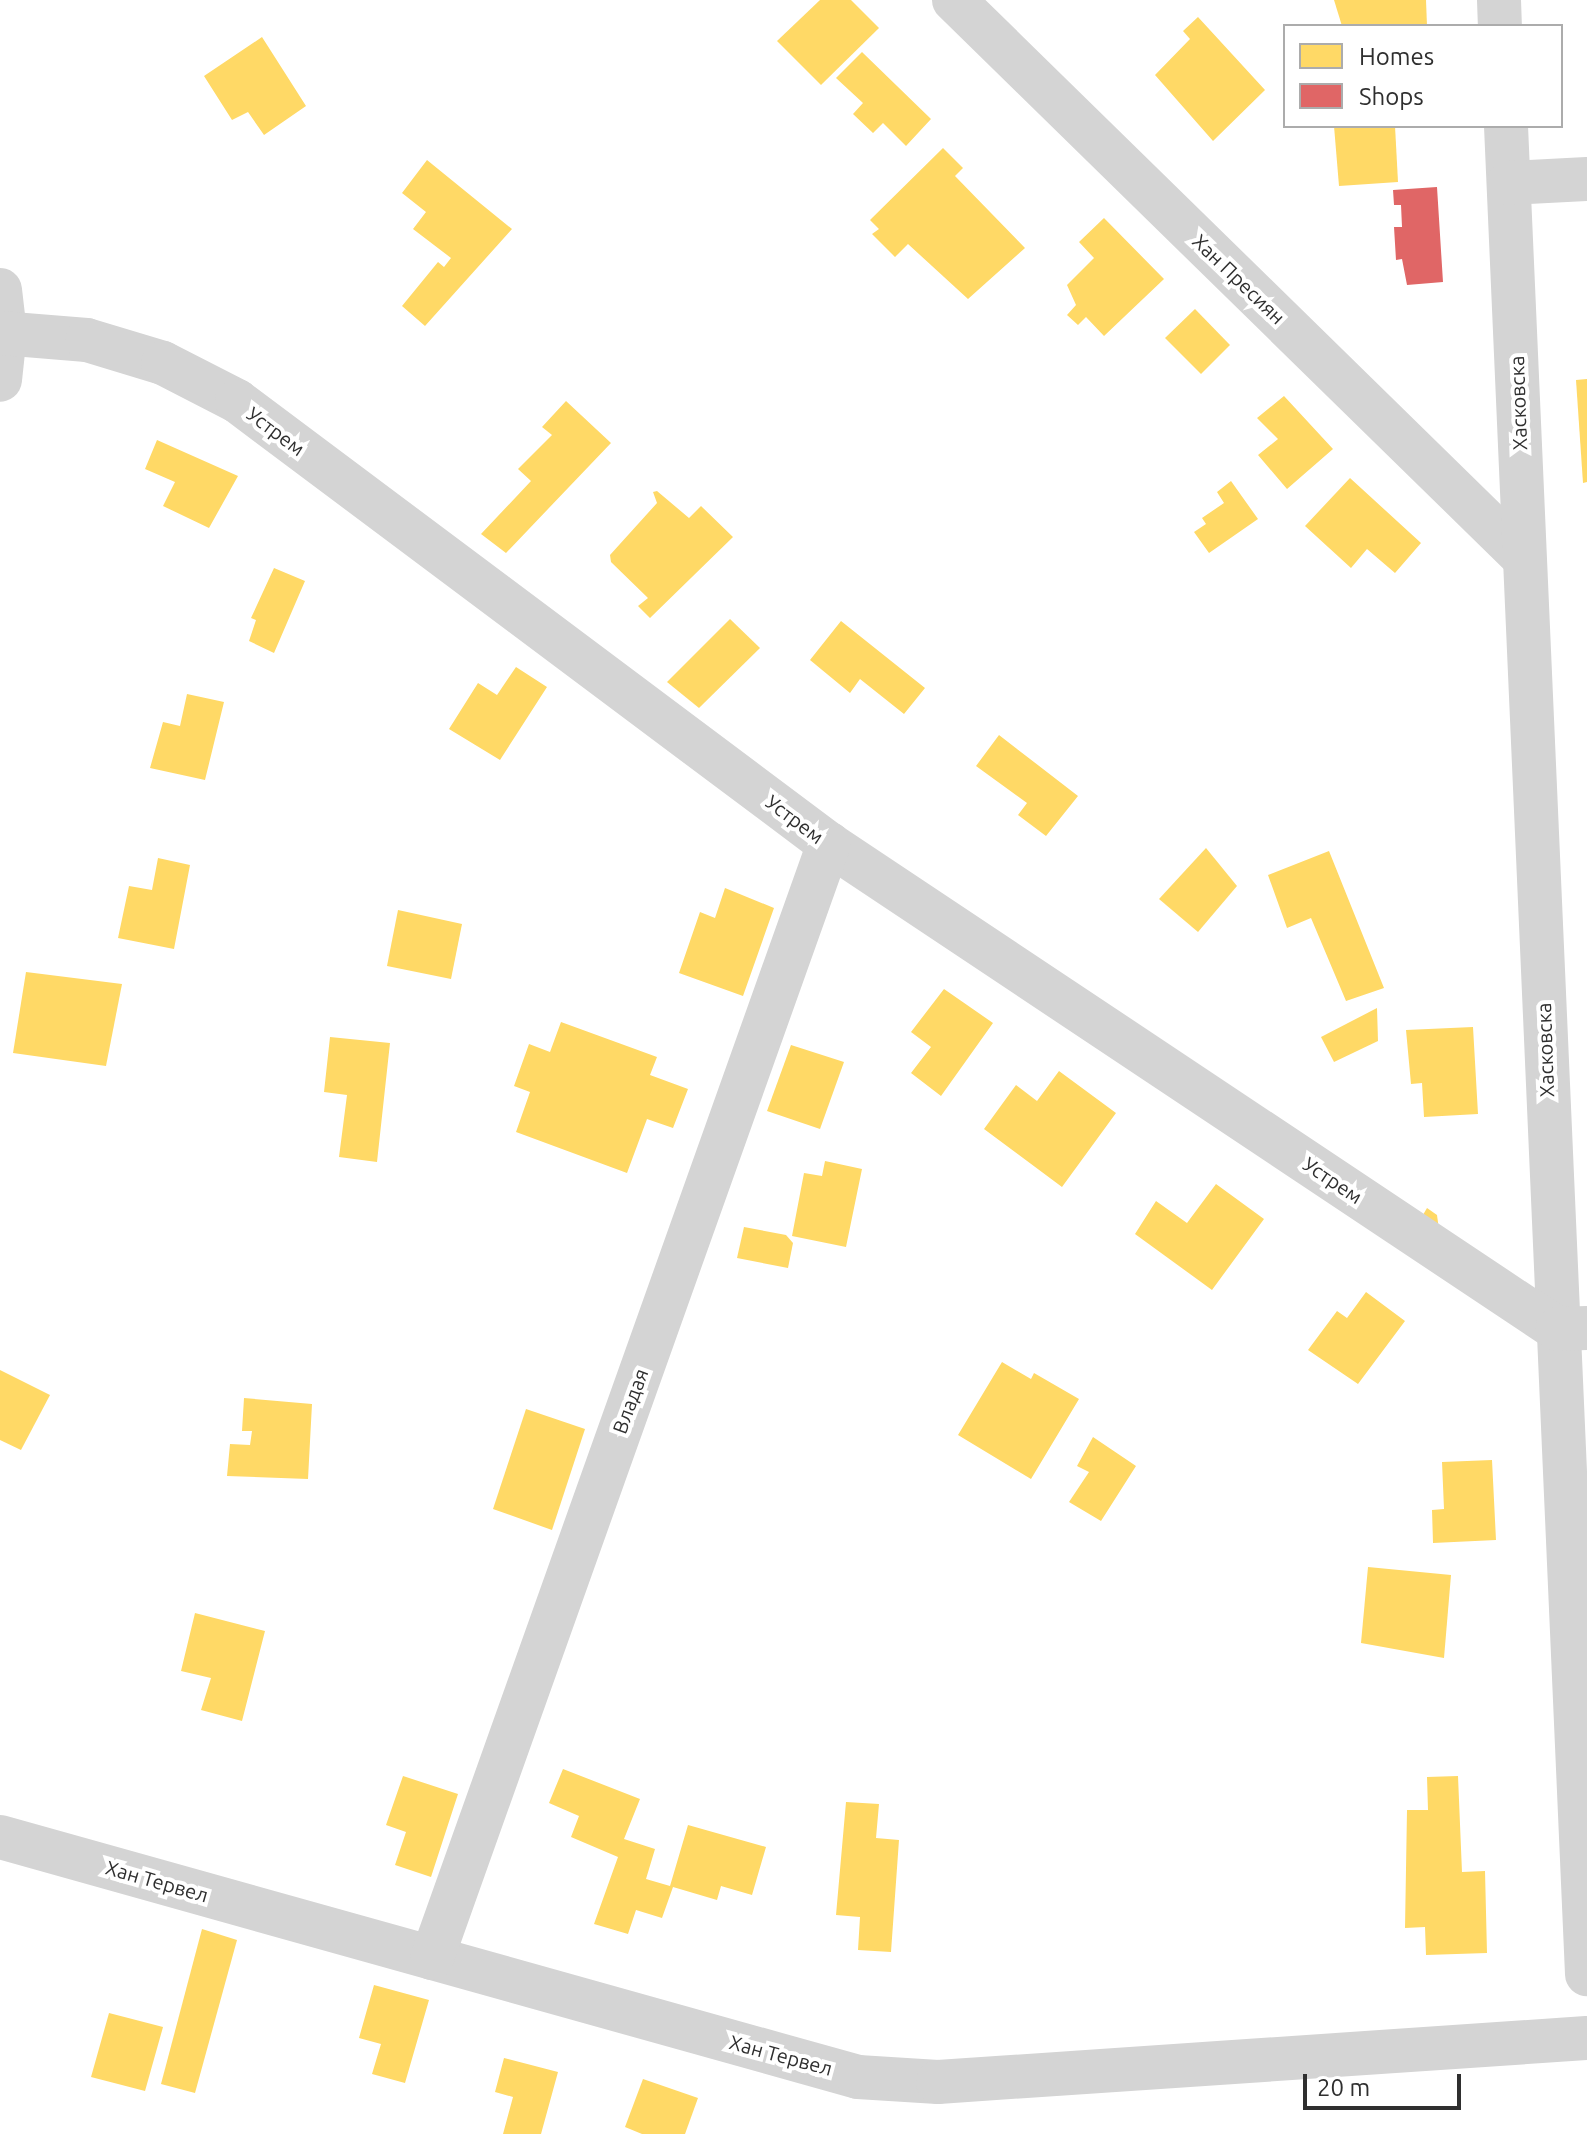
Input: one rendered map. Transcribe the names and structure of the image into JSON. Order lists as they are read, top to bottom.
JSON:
{
  "streets": {
    "street": [
      "Хан Пресиян",
      "Хасковска",
      "Устрем",
      "Владая",
      "Хан Тервел"
    ]
  },
  "crossings": [
    ["Хан Пресиян", "Хасковска"],
    ["Хасковска", "Устрем"],
    ["Устрем", "Владая"],
    ["Владая", "Хан Тервел"]
  ],
  "legend": ["Homes", "Shops"],
  "scale_bar": "20 m"
}
